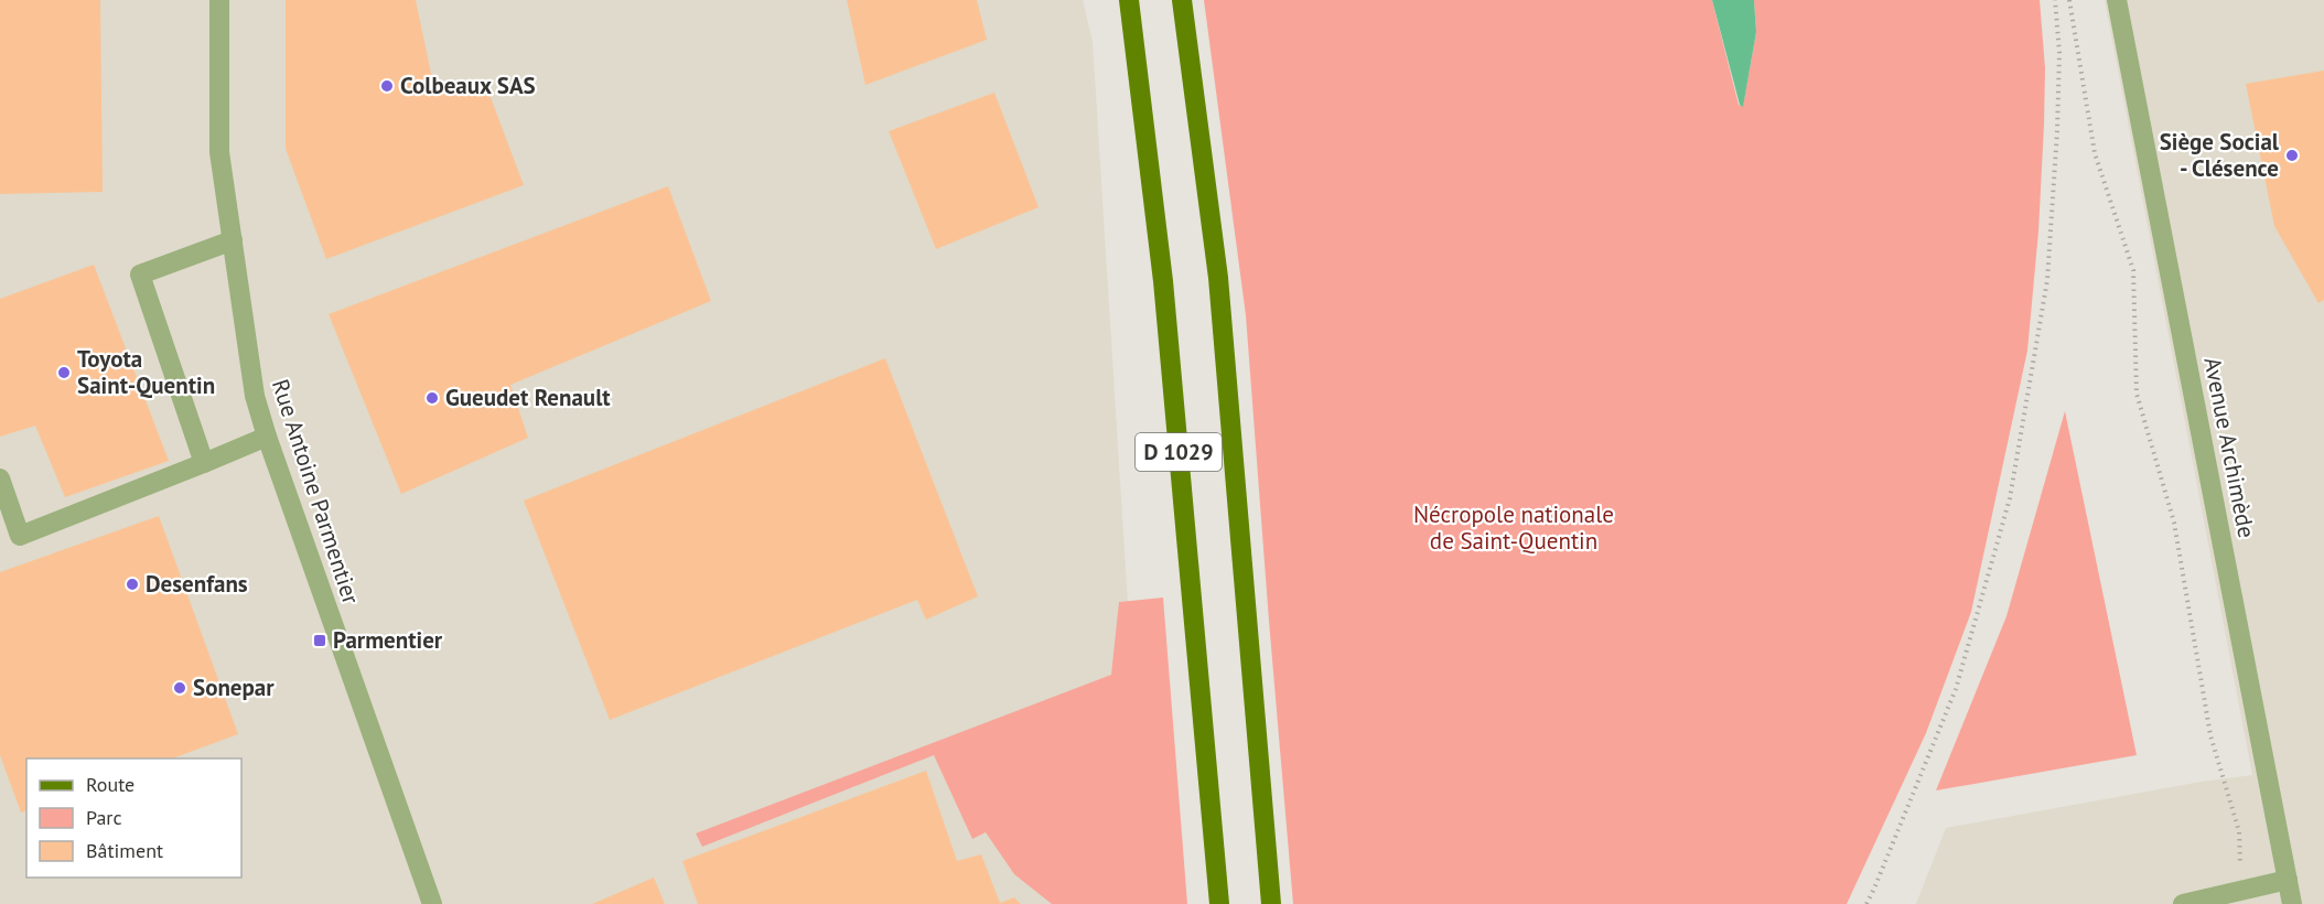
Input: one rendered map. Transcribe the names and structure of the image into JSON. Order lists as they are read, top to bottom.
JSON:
{
  "streets": {
    "main road": ["D 1029"],
    "street": ["Avenue Archimède", "Rue Antoine Parmentier"]
  },
  "parks": ["Nécropole nationale de Saint-Quentin"],
  "places": {
    "other": [
      "Colbeaux SAS",
      "Siège Social - Clésence",
      "Toyota Saint-Quentin",
      "Gueudet Renault",
      "Desenfans",
      "Sonepar"
    ],
    "transit": ["Parmentier"]
  },
  "legend": ["Route", "Parc", "Bâtiment"]
}
